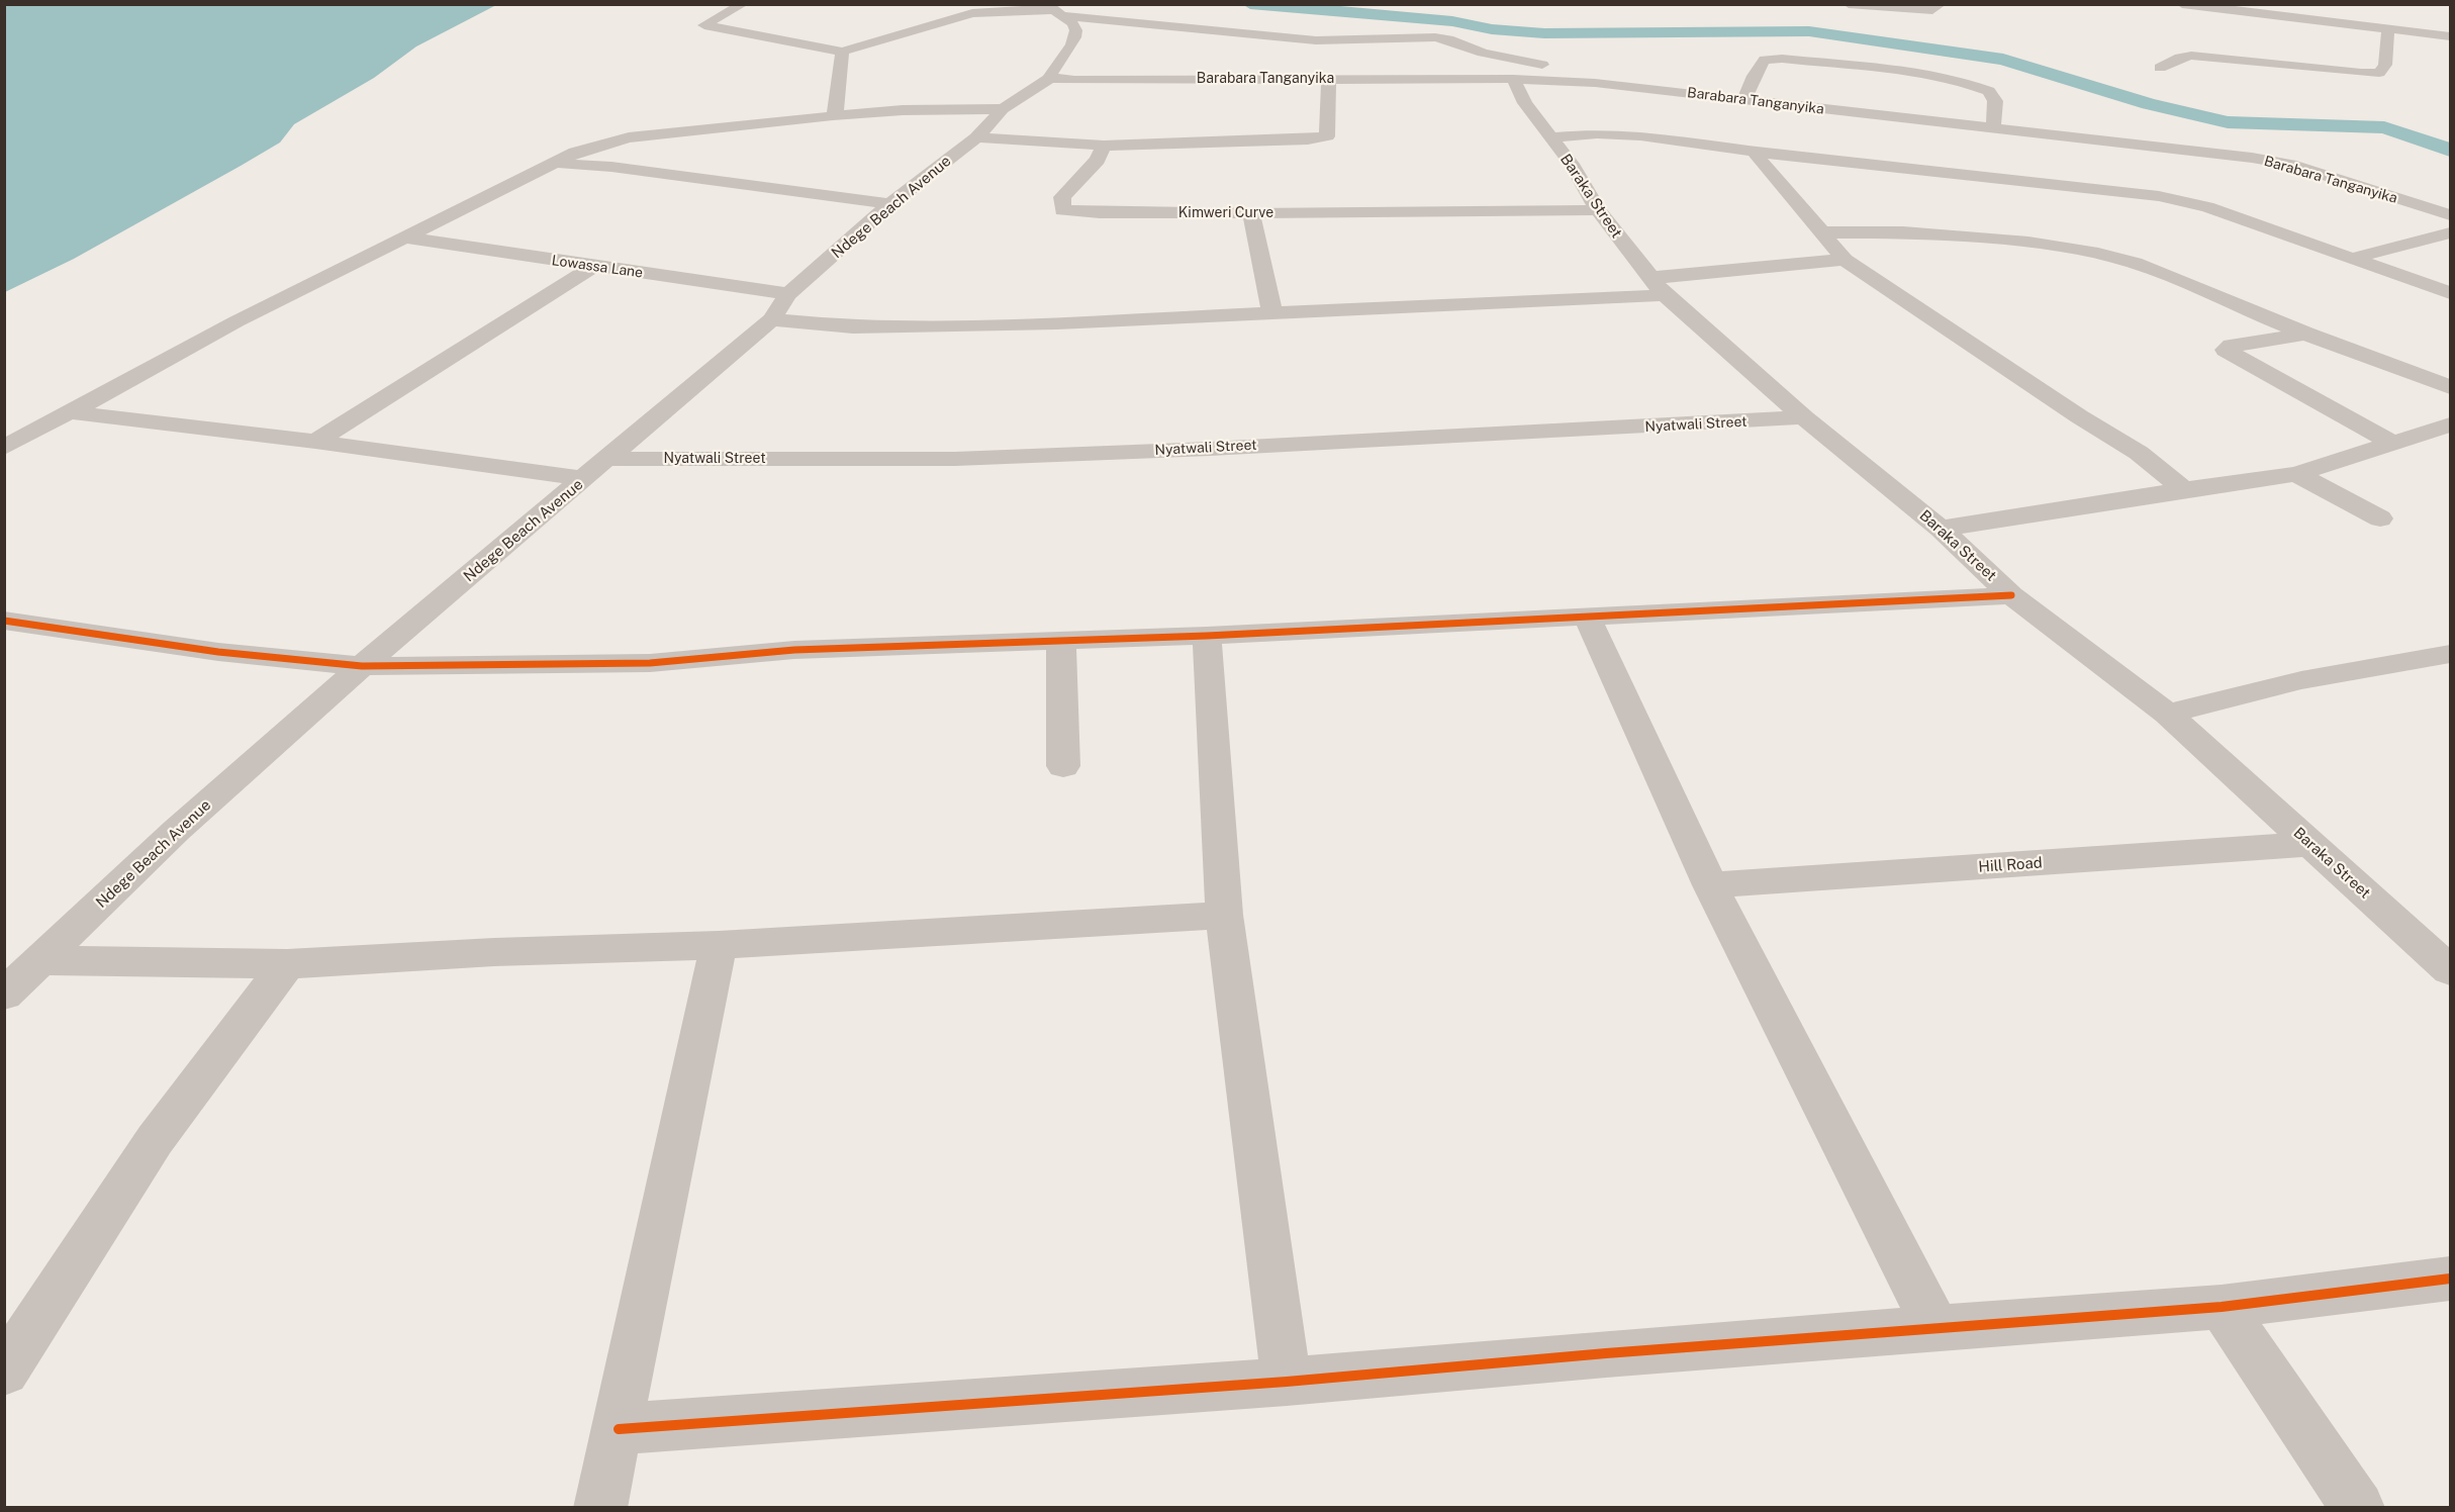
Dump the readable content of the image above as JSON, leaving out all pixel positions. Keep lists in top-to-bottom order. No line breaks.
{"streets":{"street":["Barabara Tanganyika","Baraka Street","Ndege Beach Avenue","Kimweri Curve","Lowassa Lane","Nyatwali Street","Hill Road"]},"crossings":[["Barabara Tanganyika","Baraka Street"],["Barabara Tanganyika","Ndege Beach Avenue"],["Baraka Street","Kimweri Curve"],["Baraka Street","Nyatwali Street"],["Baraka Street","Hill Road"],["Ndege Beach Avenue","Lowassa Lane"],["Ndege Beach Avenue","Nyatwali Street"]]}
